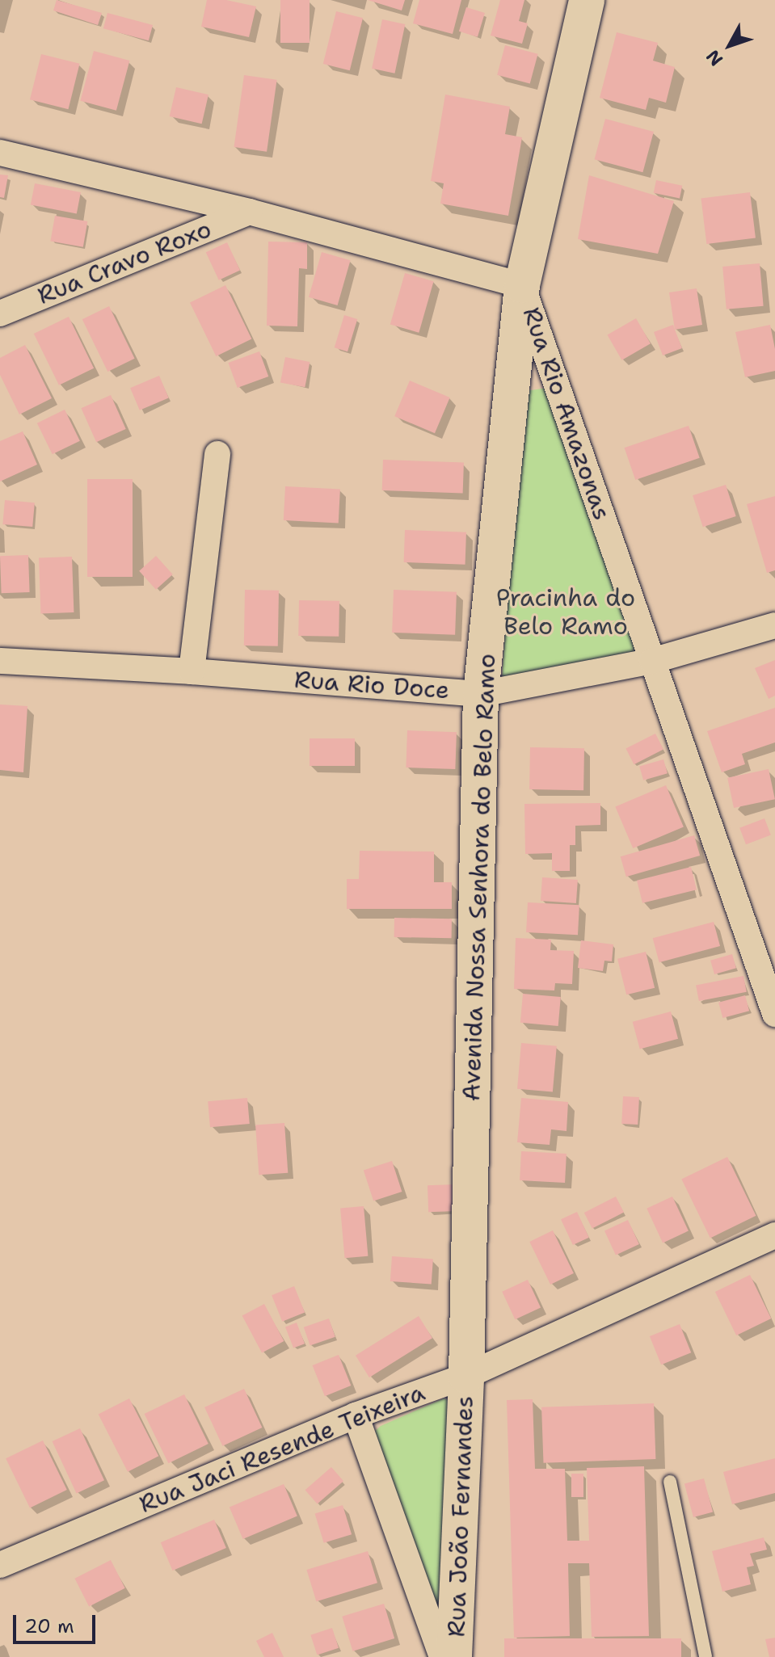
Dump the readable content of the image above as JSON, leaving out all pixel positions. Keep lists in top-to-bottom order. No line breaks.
{"streets":{"street":["Rua Cravo Roxo","Rua Rio Amazonas","Rua Rio Doce","Avenida Nossa Senhora do Belo Ramo","Rua Jaci Resende Teixeira","Rua João Fernandes"]},"crossings":[["Rua Cravo Roxo","Rua Rio Amazonas"],["Rua Rio Amazonas","Rua Rio Doce"],["Rua Rio Amazonas","Avenida Nossa Senhora do Belo Ramo"],["Rua Rio Doce","Avenida Nossa Senhora do Belo Ramo"],["Avenida Nossa Senhora do Belo Ramo","Rua Jaci Resende Teixeira"],["Avenida Nossa Senhora do Belo Ramo","Rua João Fernandes"],["Rua Jaci Resende Teixeira","Rua João Fernandes"]],"parks":["Pracinha do Belo Ramo"],"scale_bar":"20 m","north":"bottom left"}
